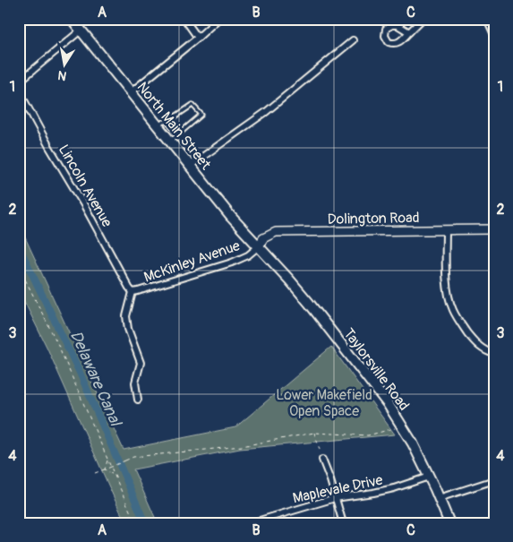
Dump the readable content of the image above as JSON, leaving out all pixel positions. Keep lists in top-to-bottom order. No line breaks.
{"streets":{"main road":["North Main Street","Taylorsville Road"],"street":["Lincoln Avenue","Dolington Road","McKinley Avenue","Maplevale Drive"]},"crossings":[["North Main Street","Dolington Road"],["North Main Street","McKinley Avenue"],["North Main Street","Taylorsville Road"],["Lincoln Avenue","McKinley Avenue"],["Dolington Road","McKinley Avenue"],["Dolington Road","Taylorsville Road"],["McKinley Avenue","Taylorsville Road"],["Taylorsville Road","Maplevale Drive"]],"water":["Delaware Canal"],"parks":["Lower Makefield Open Space"],"north":"bottom","grid":{"columns":["A","B","C"],"rows":["1","2","3","4"]}}
